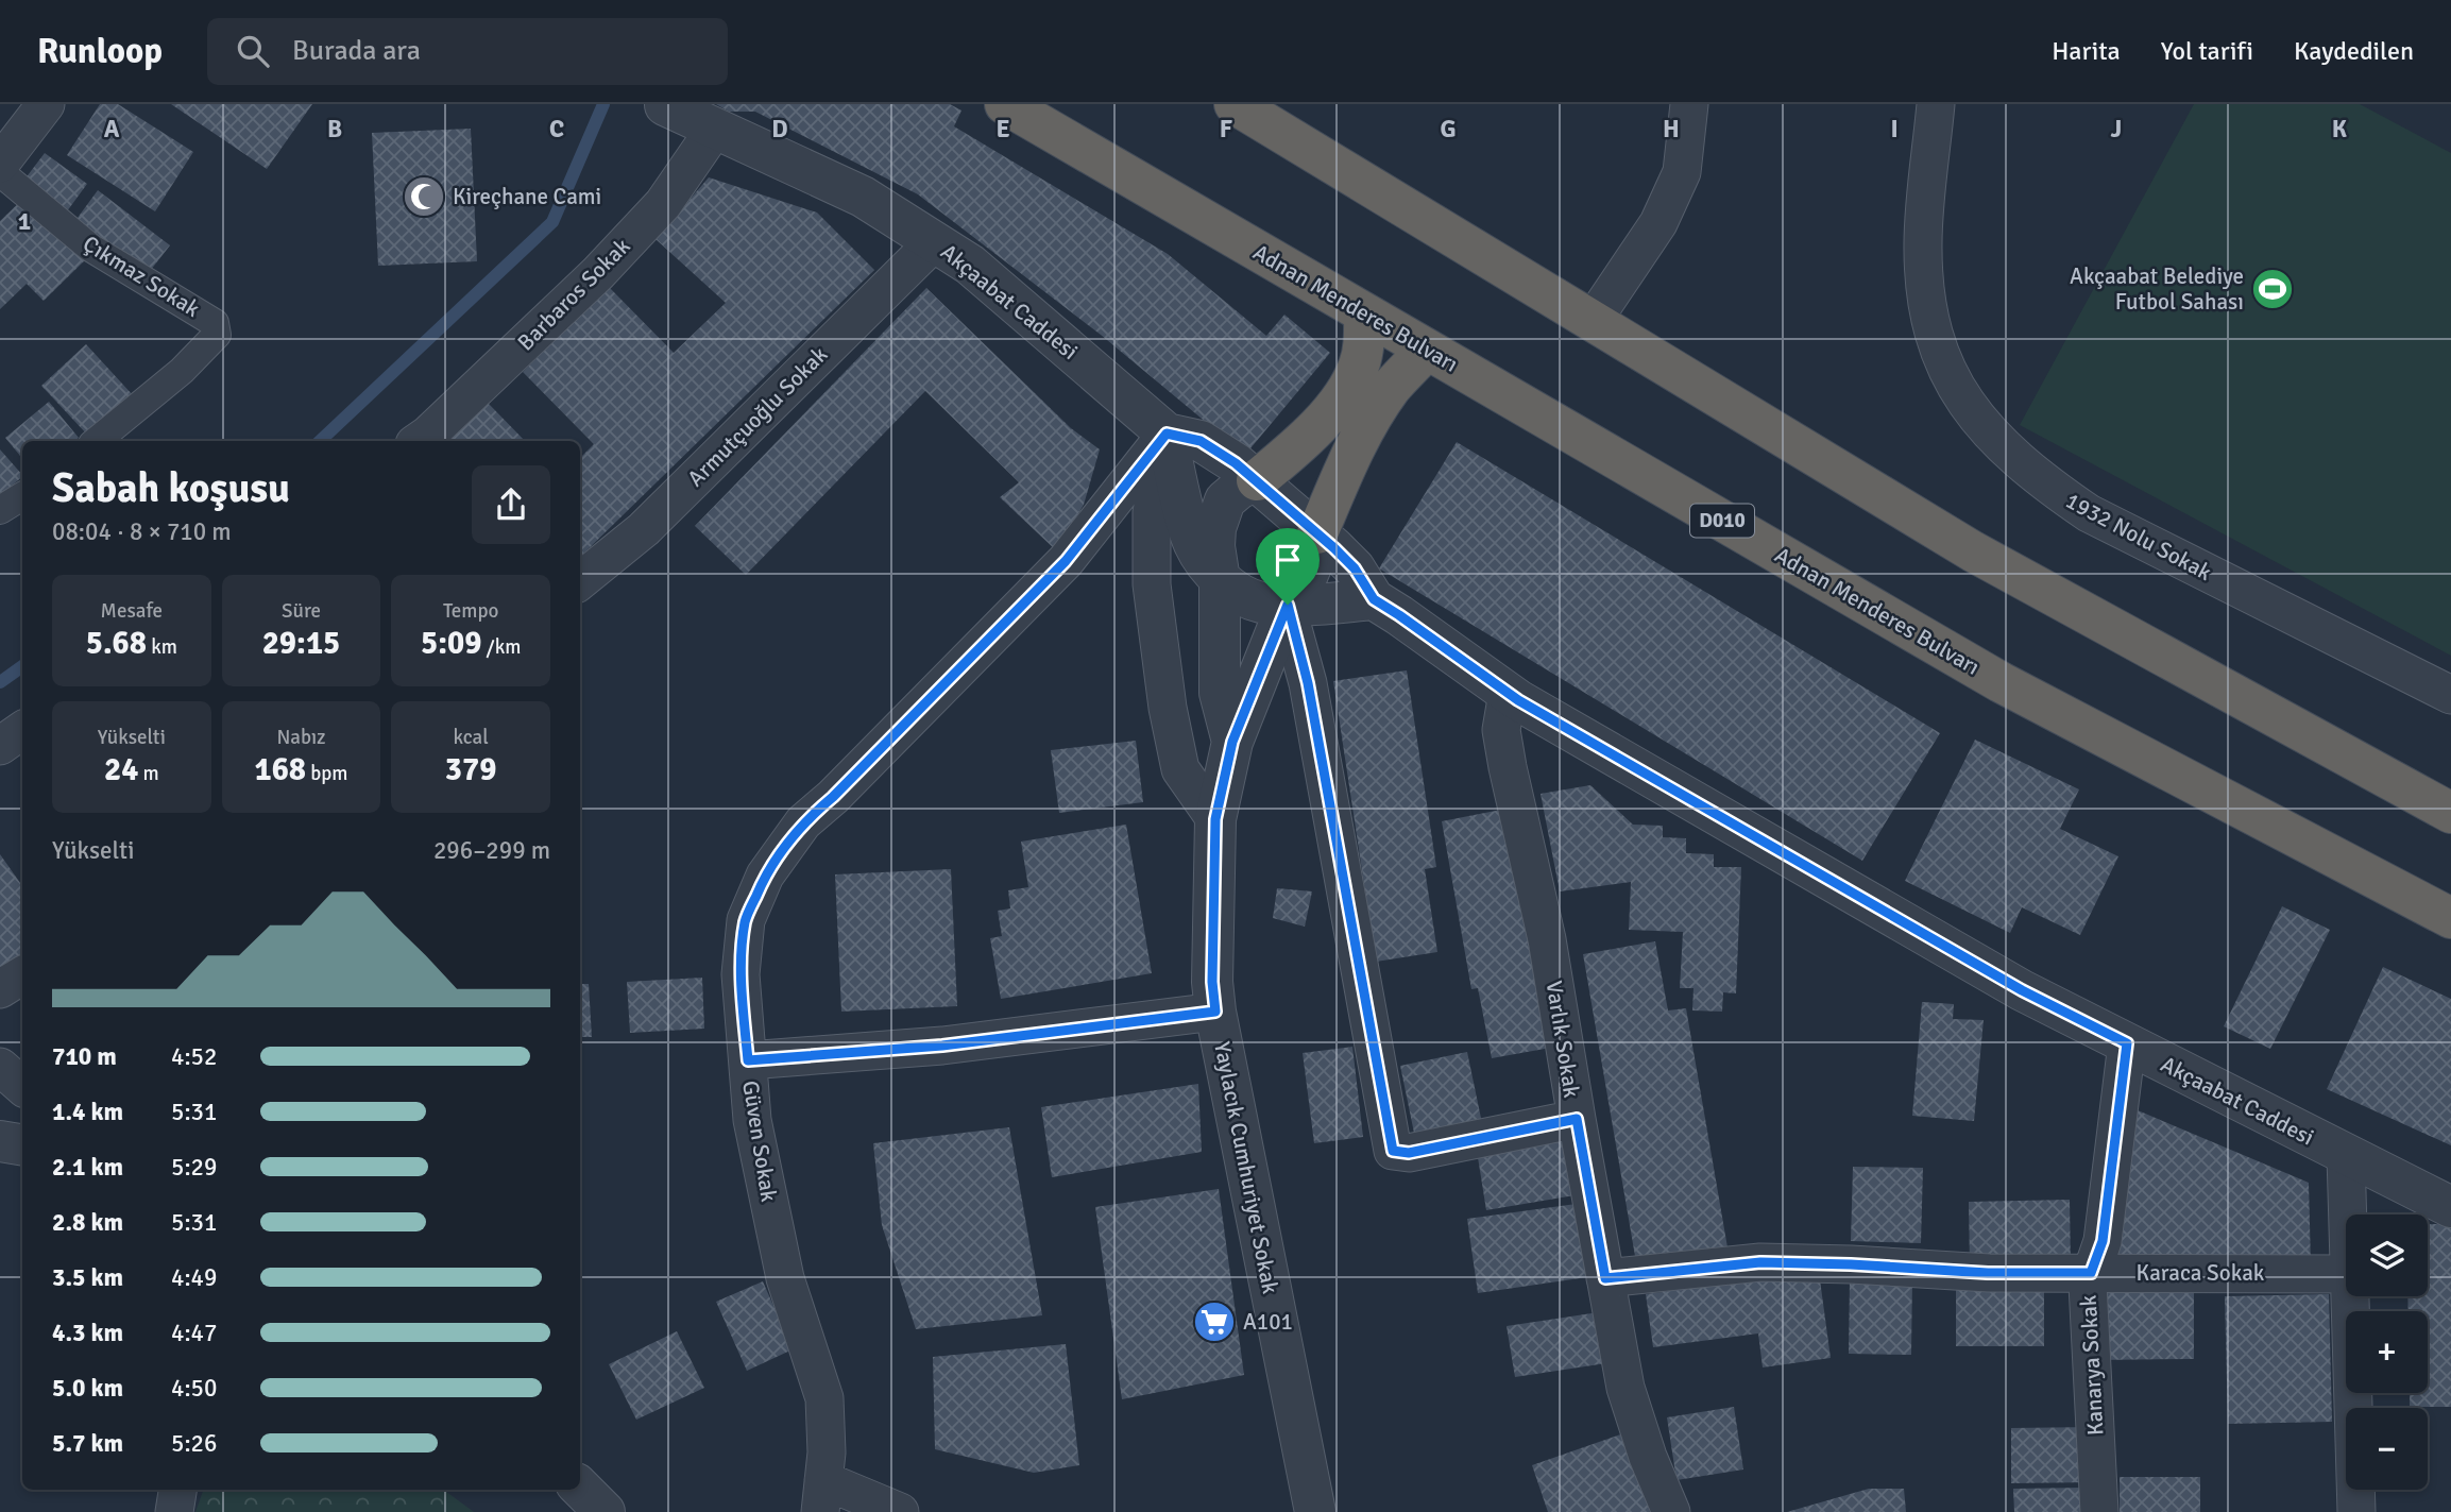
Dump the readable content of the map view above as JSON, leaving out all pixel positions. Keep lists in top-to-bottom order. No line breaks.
{"streets":{"highway":["Adnan Menderes Bulvarı","D010"],"street":["Çıkmaz Sokak","Barbaros Sokak","Akçaabat Caddesi","Armutçuoğlu Sokak","1932 Nolu Sokak","Varlık Sokak","Güven Sokak","Yaylacık Cumhuriyet Sokak","Karaca Sokak","Kanarya Sokak"]},"crossings":[["Barbaros Sokak","Akçaabat Caddesi"],["Akçaabat Caddesi","Armutçuoğlu Sokak"],["Akçaabat Caddesi","Varlık Sokak"],["Akçaabat Caddesi","Güven Sokak"],["Akçaabat Caddesi","Yaylacık Cumhuriyet Sokak"],["Akçaabat Caddesi","Kanarya Sokak"],["Varlık Sokak","Karaca Sokak"],["Karaca Sokak","Kanarya Sokak"]],"places":{"mosque":["Kireçhane Cami"],"sports":["Akçaabat Belediye Futbol Sahası"],"supermarket":["A101"]},"page":{"header":"Runloop","search":"Burada ara","nav":["Harita","Yol tarifi","Kaydedilen"],"heading":["Sabah koşusu","08:04 · 8 × 710 m"],"stats":[["Mesafe","5.68 km"],["Süre","29:15"],["Tempo","5:09 /km"],["Yükselti","24 m"],["Nabız","168 bpm"],["kcal","379"]],"chart":["Yükselti","296–299 m"],"list":[{"name":"710 m","note":"4:52"},{"name":"1.4 km","note":"5:31"},{"name":"2.1 km","note":"5:29"},{"name":"2.8 km","note":"5:31"},{"name":"3.5 km","note":"4:49"},{"name":"4.3 km","note":"4:47"},{"name":"5.0 km","note":"4:50"},{"name":"5.7 km","note":"5:26"}],"map_buttons":["+","−"]},"grid":{"columns":["A","B","C","D","E","F","G","H","I","J","K"],"rows":["1"]}}
